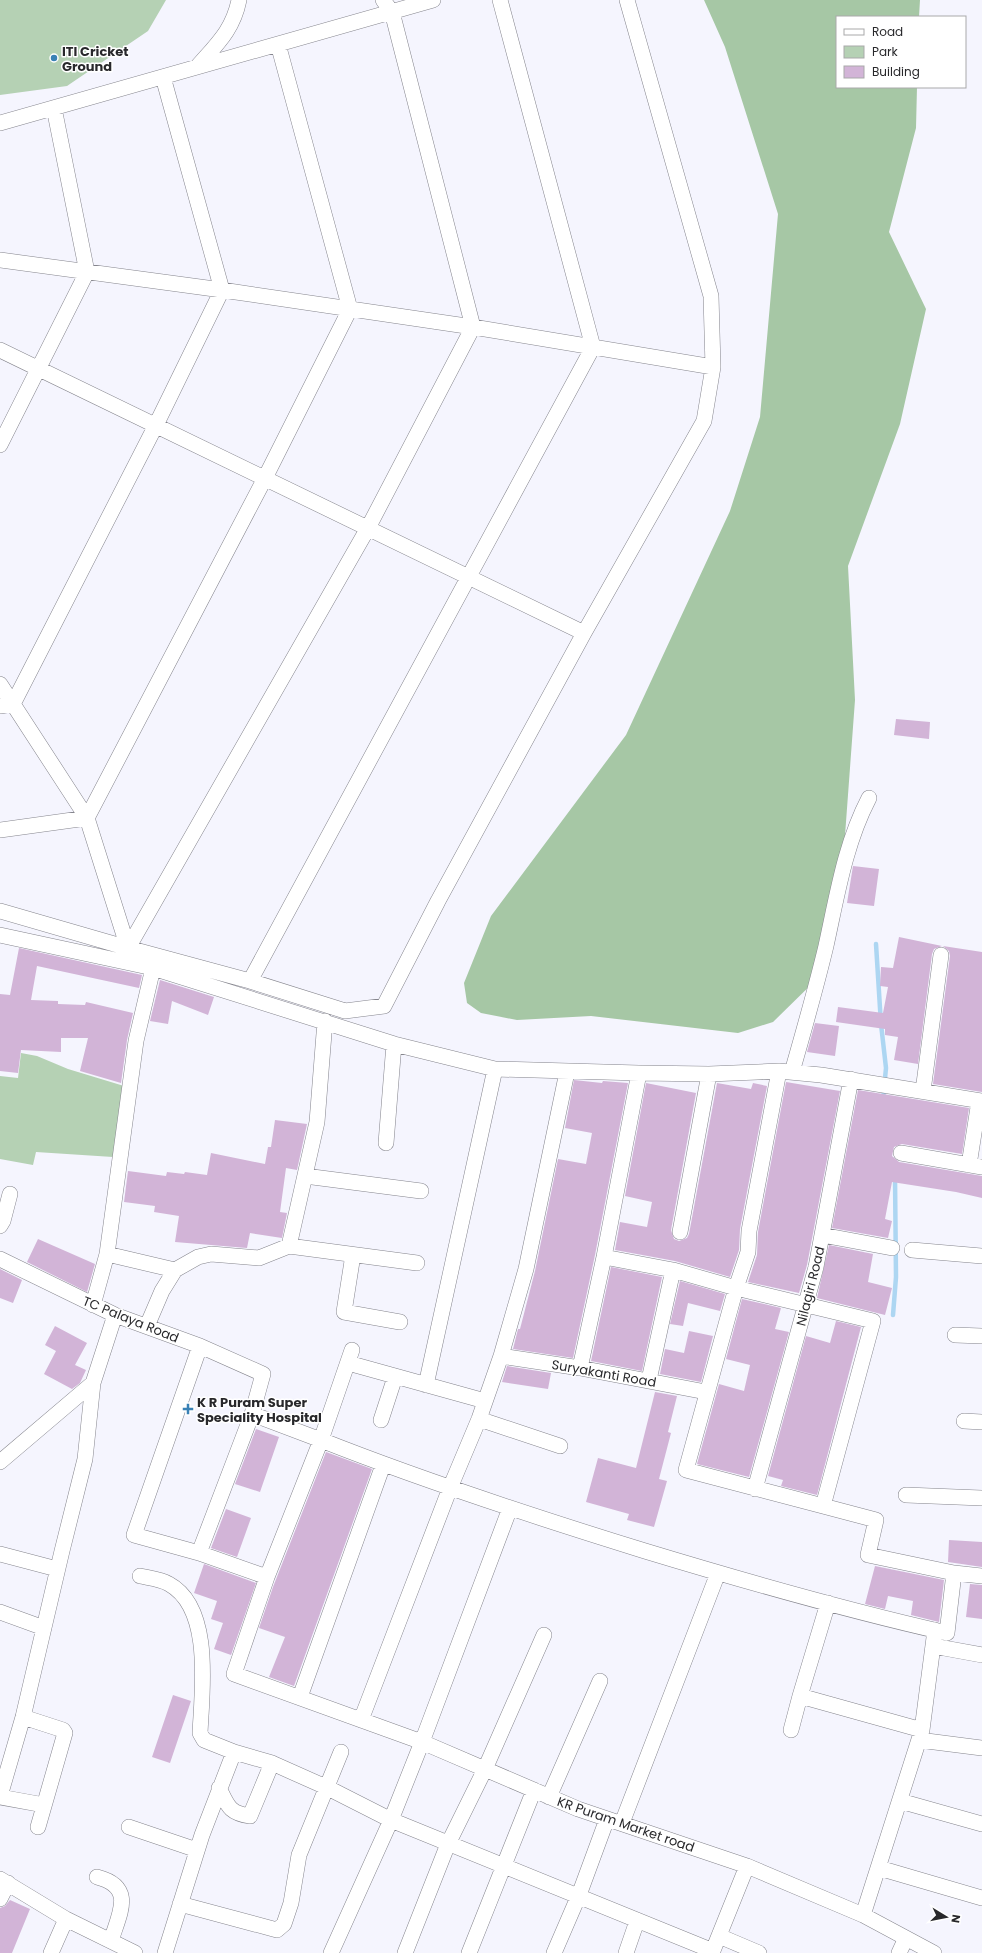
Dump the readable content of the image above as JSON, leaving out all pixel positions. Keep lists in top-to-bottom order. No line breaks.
{"streets":{"street":["Nilagiri Road","TC Palaya Road","Suryakanti Road","KR Puram Market road"]},"places":{"other":["ITI Cricket Ground"],"health":["K R Puram Super Speciality Hospital"]},"legend":["Road","Park","Building"],"north":"right"}
